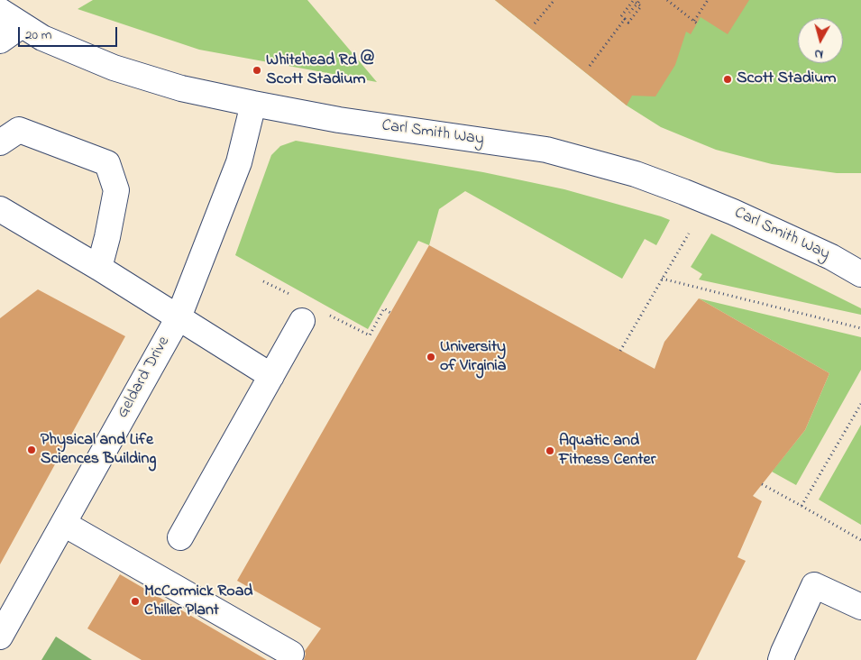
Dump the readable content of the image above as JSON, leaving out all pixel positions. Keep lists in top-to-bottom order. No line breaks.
{"streets":{"street":["Carl Smith Way","Geldard Drive"]},"crossings":[["Carl Smith Way","Geldard Drive"]],"places":["Whitehead Rd @ Scott Stadium","Scott Stadium","University of Virginia","Physical and Life Sciences Building","Aquatic and Fitness Center","McCormick Road Chiller Plant"],"scale_bar":"20 m","north":"bottom"}
